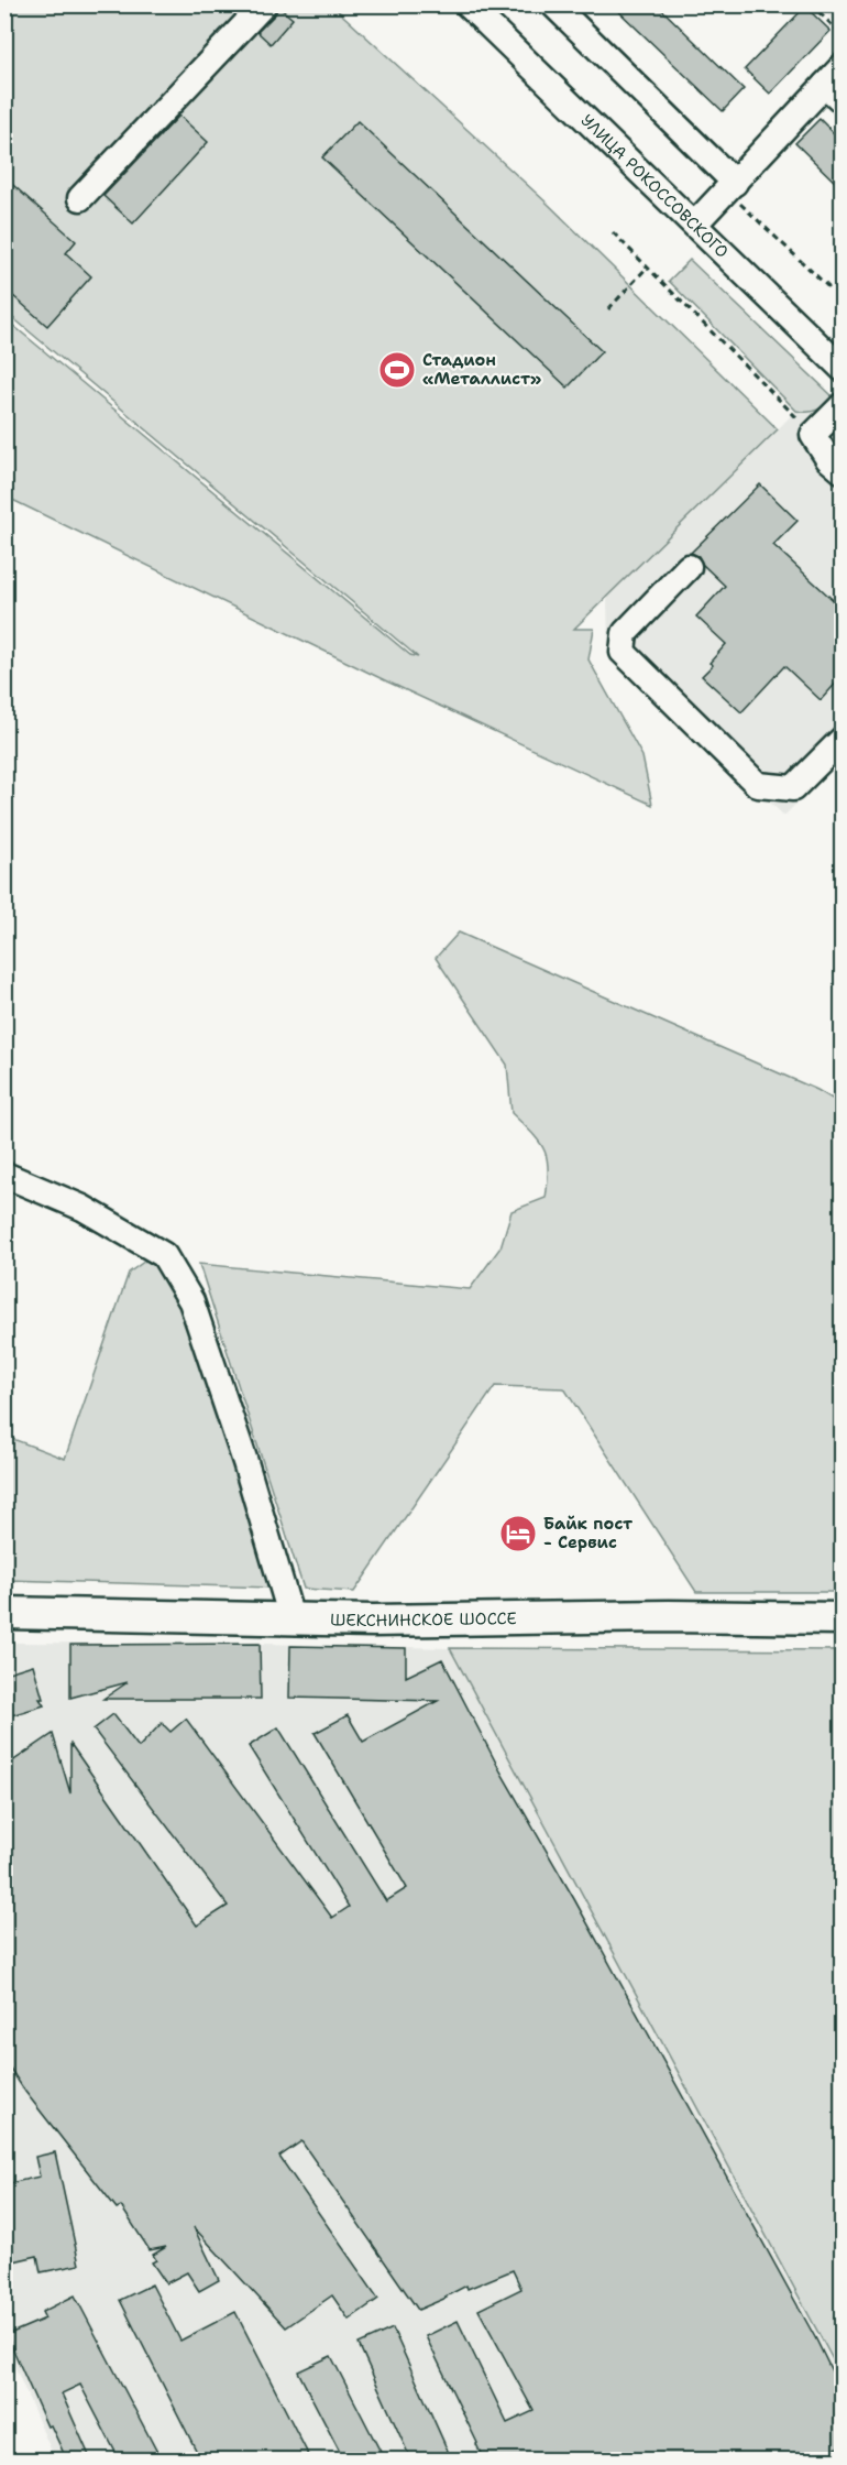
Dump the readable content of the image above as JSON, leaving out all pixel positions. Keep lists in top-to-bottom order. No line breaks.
{"streets":{"main road":["ШЕКСНИНСКОЕ ШОССЕ"],"street":["УЛИЦА РОКОССОВСКОГО"]},"places":{"sports":["Стадион «Металлист»"],"hotel":["Байк пост - Сервис"]}}
